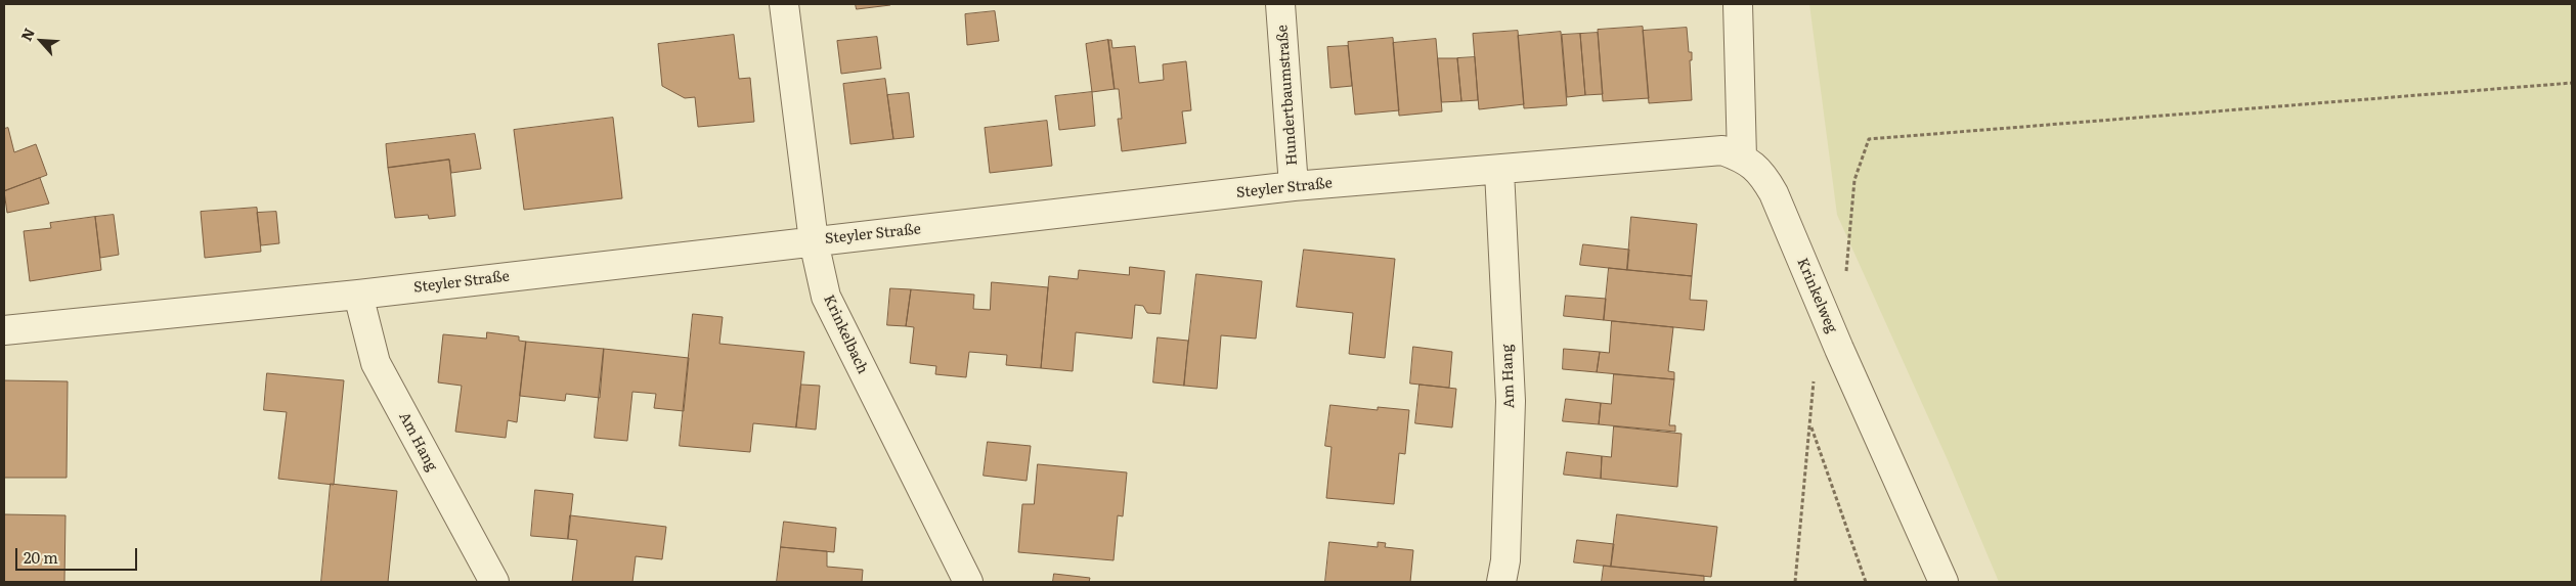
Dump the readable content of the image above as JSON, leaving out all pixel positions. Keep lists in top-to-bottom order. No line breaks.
{"streets":{"street":["Hundertbaumstraße","Steyler Straße","Krinkelweg","Krinkelbach","Am Hang"]},"crossings":[["Hundertbaumstraße","Steyler Straße"],["Steyler Straße","Krinkelweg"],["Steyler Straße","Krinkelbach"],["Steyler Straße","Am Hang"]],"scale_bar":"20 m","north":"top left"}
